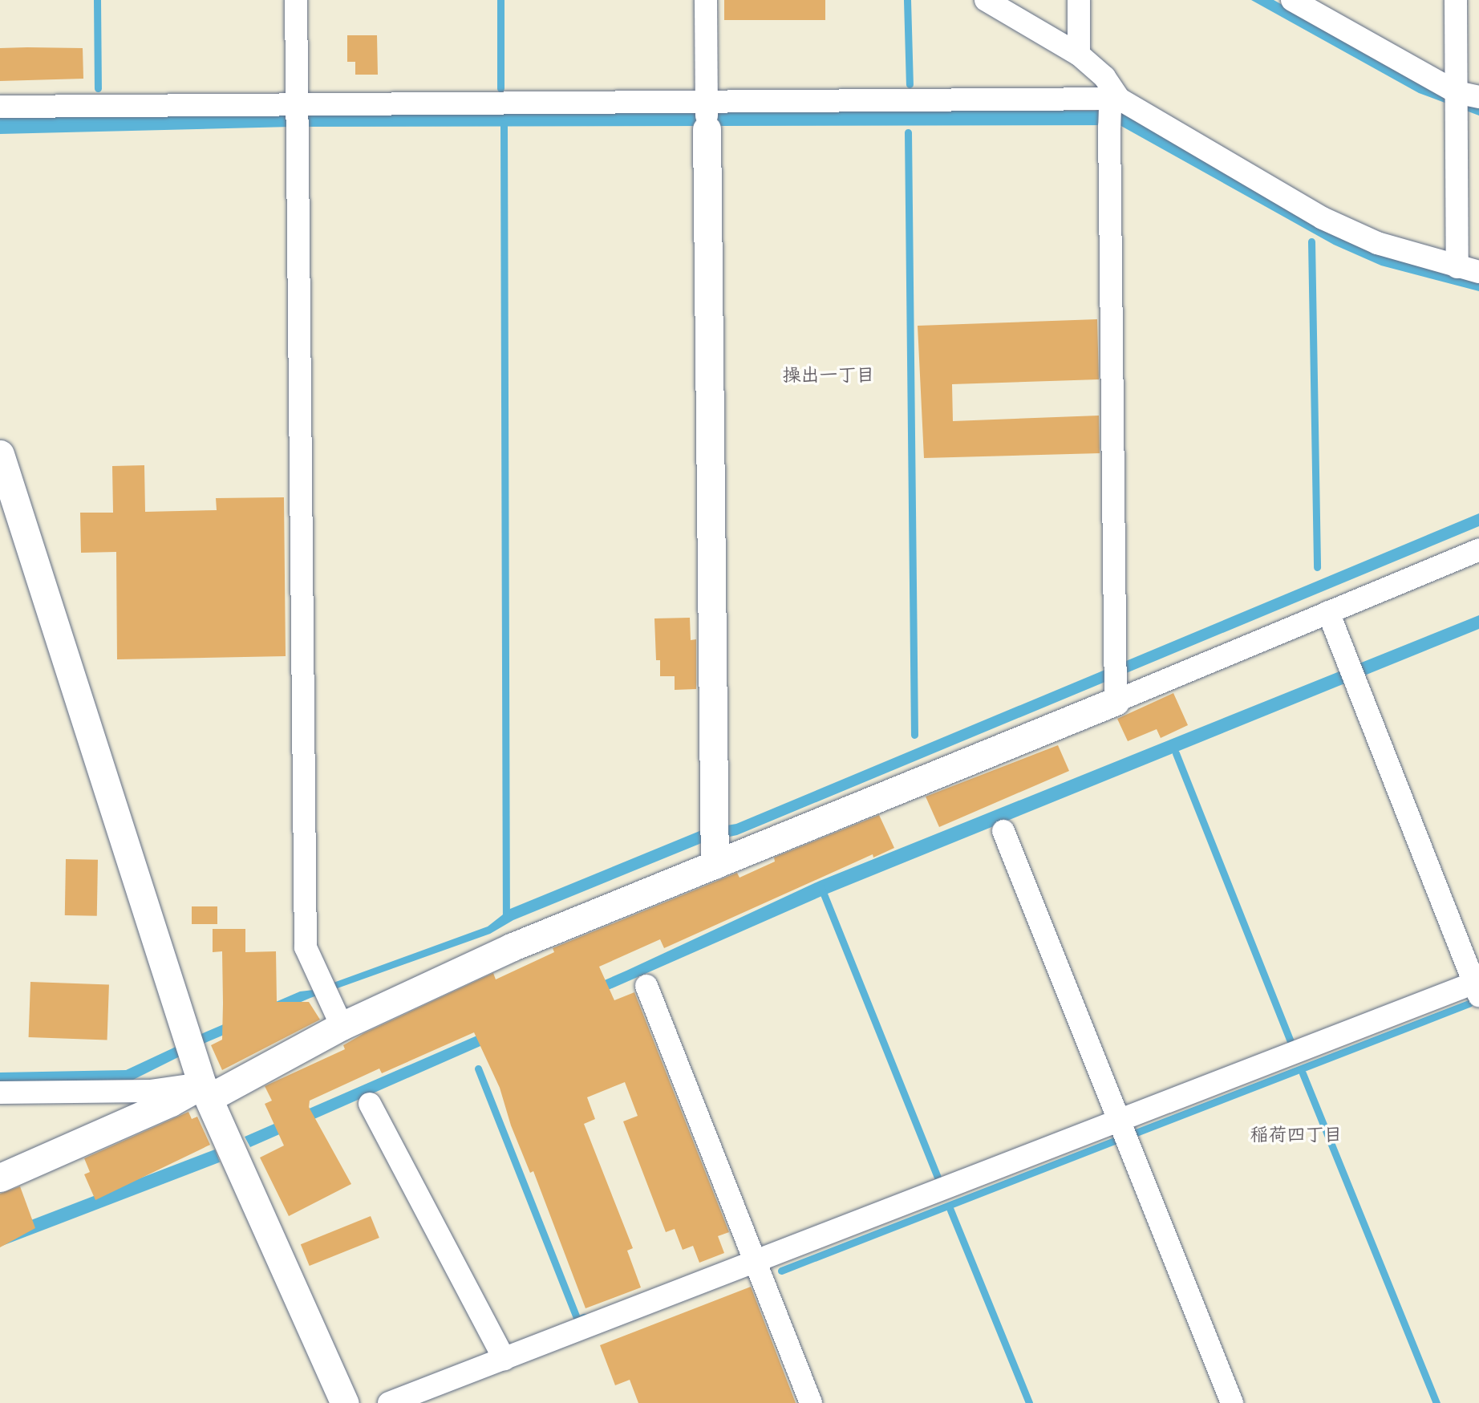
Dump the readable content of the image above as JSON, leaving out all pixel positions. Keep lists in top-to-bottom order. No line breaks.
{"districts":["操出一丁目","稲荷四丁目"]}
